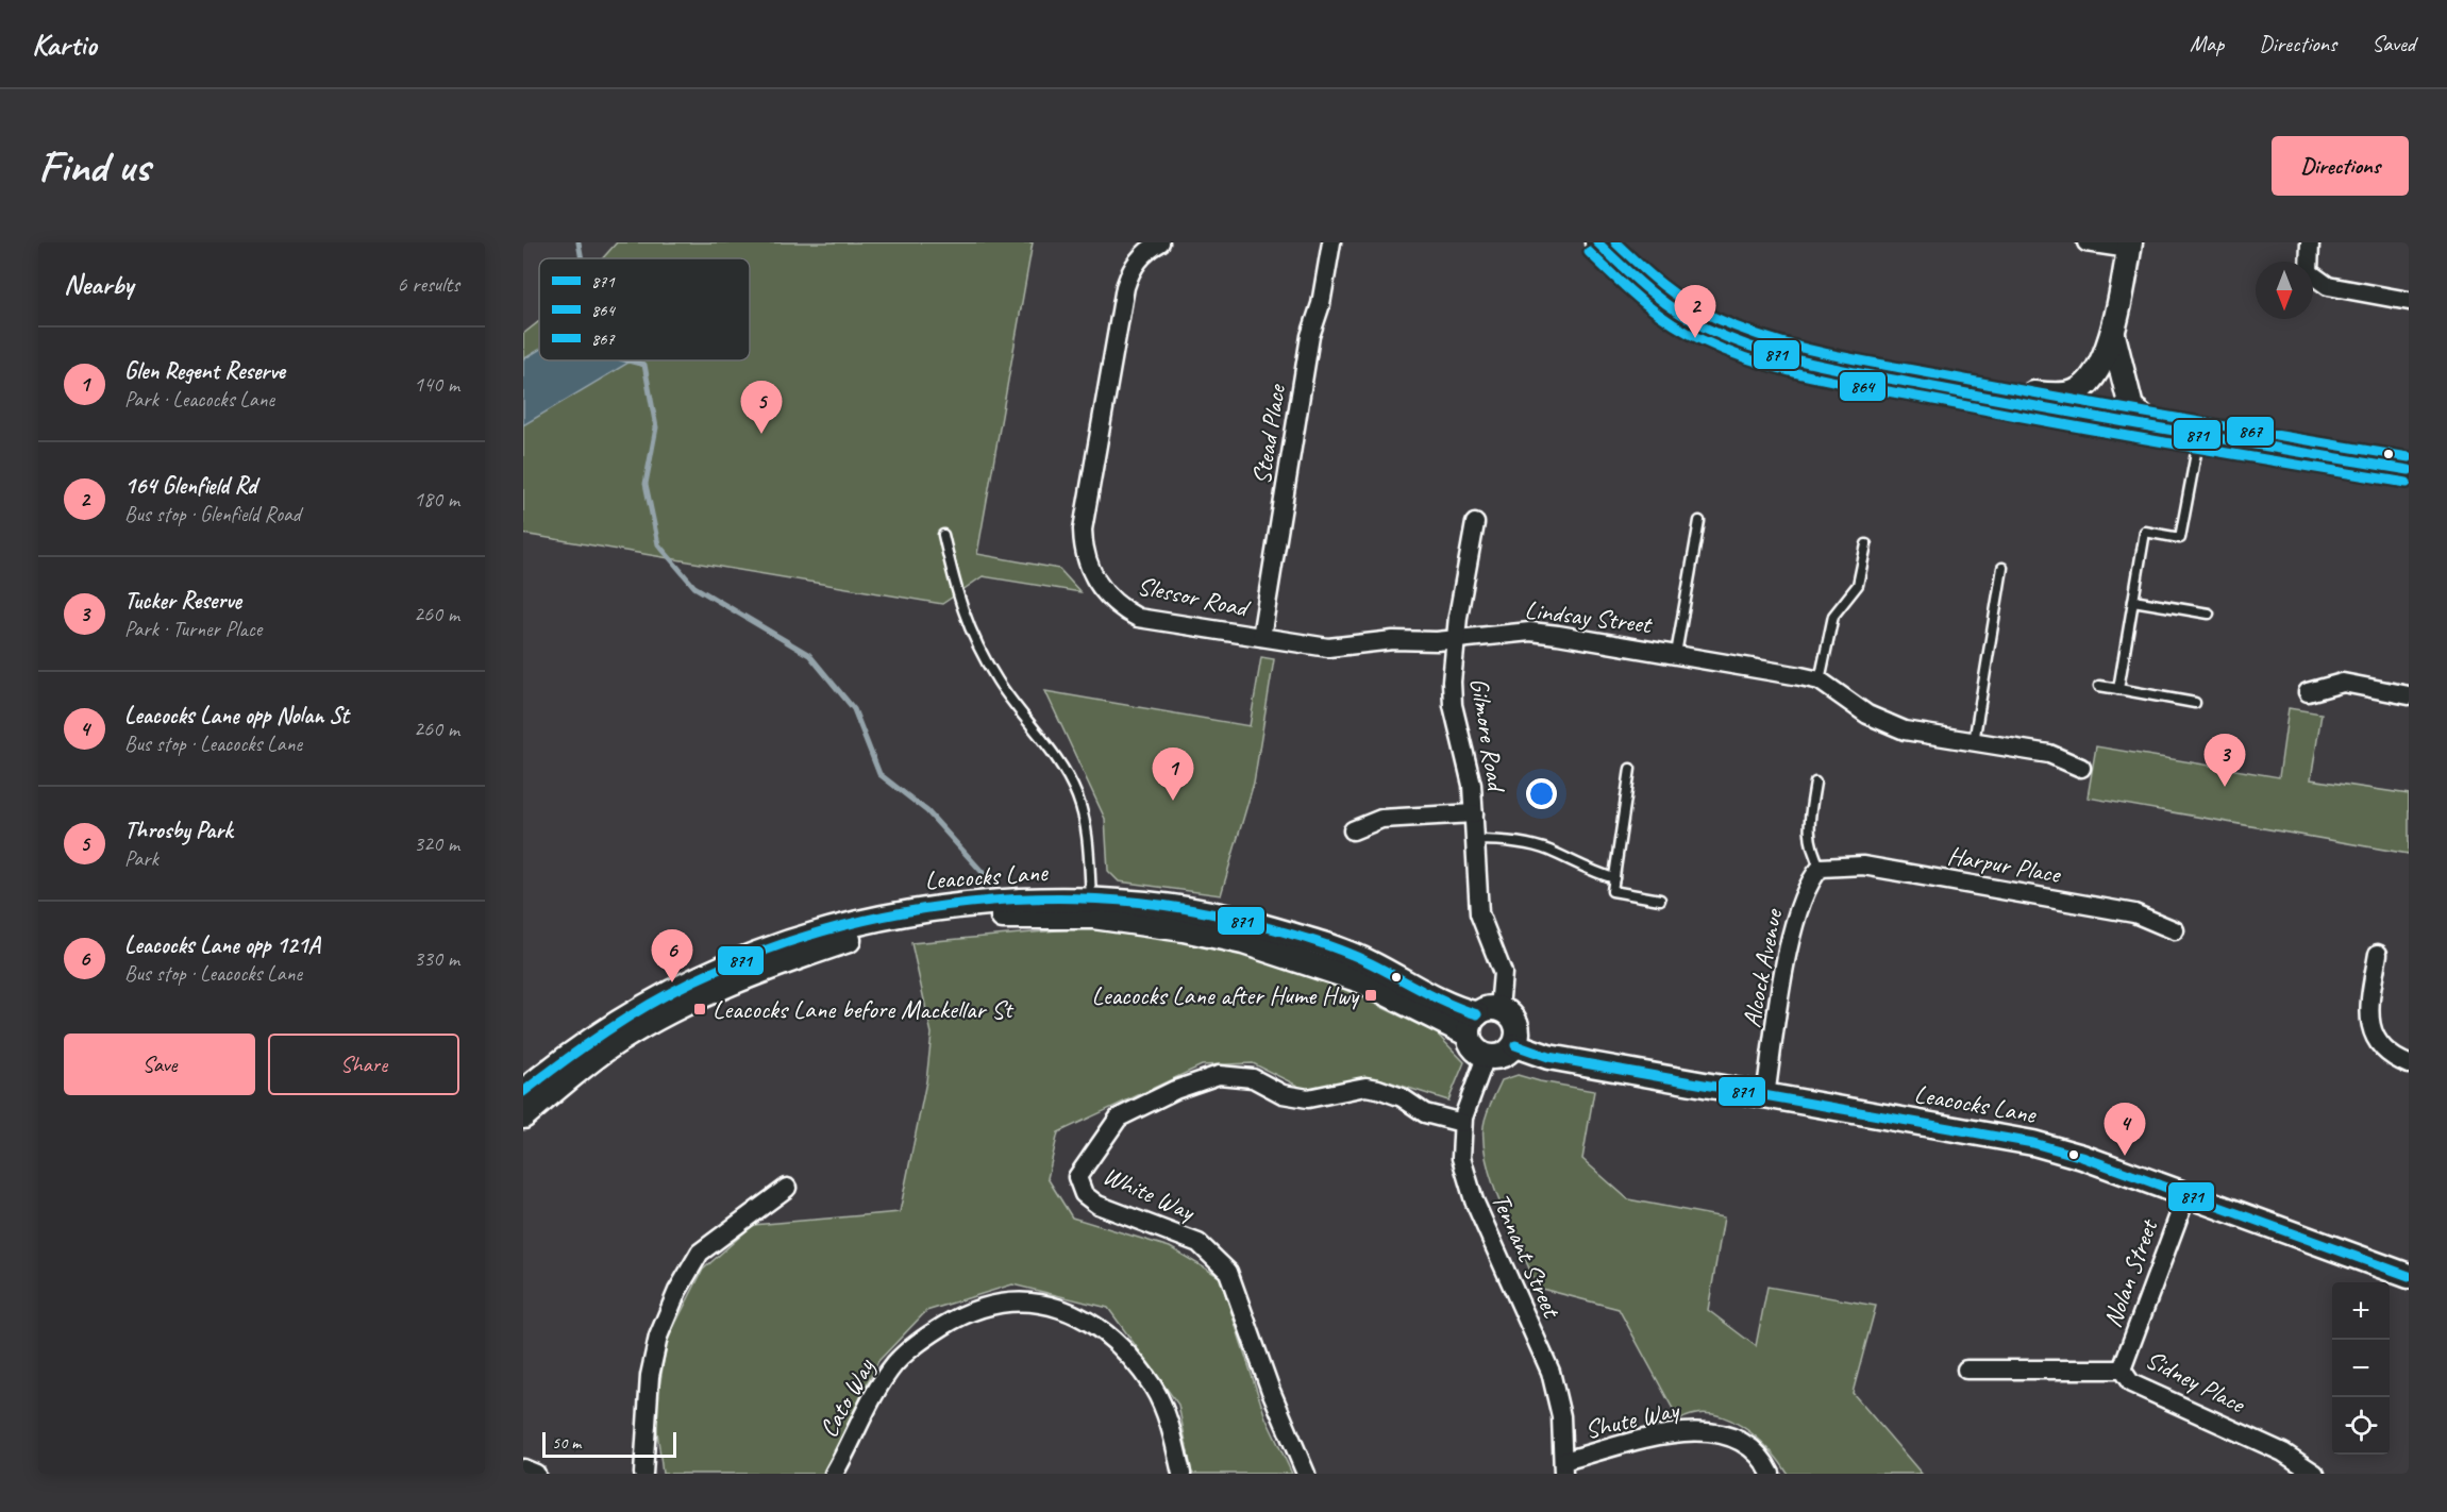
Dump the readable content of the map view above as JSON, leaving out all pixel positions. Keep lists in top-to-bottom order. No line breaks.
{"streets":{"street":["Stead Place","Slessor Road","Lindsay Street","Gilmore Road","Harpur Place","Leacocks Lane","Alcock Avenue","White Way","Tennant Street","Nolan Street","Sidney Place","Cato Way","Shute Way"]},"crossings":[["Stead Place","Slessor Road"],["Slessor Road","Lindsay Street"],["Slessor Road","Gilmore Road"],["Lindsay Street","Gilmore Road"],["Gilmore Road","Leacocks Lane"],["Gilmore Road","Tennant Street"],["Harpur Place","Alcock Avenue"],["Leacocks Lane","Alcock Avenue"],["Leacocks Lane","Tennant Street"],["Leacocks Lane","Nolan Street"],["White Way","Tennant Street"],["Tennant Street","Shute Way"],["Nolan Street","Sidney Place"]],"places":{"transit":["Leacocks Lane after Hume Hwy","Leacocks Lane before Mackellar St"]},"lines":["transit line 871","transit line 867","transit line 864"],"legend":["871","864","867"],"scale_bar":"50 m","north":"bottom","page":{"header":"Kartio","nav":["Map","Directions","Saved"],"buttons":["Directions",["Save","Share"]],"title":"Find us","heading":["Nearby","6 results"],"pins":["2","5","3","1","6","4"],"list":[{"mark":"1","name":"Glen Regent Reserve","note":"Park · Leacocks Lane","value":"140 m"},{"mark":"2","name":"164 Glenfield Rd","note":"Bus stop · Glenfield Road","value":"180 m"},{"mark":"3","name":"Tucker Reserve","note":"Park · Turner Place","value":"260 m"},{"mark":"4","name":"Leacocks Lane opp Nolan St","note":"Bus stop · Leacocks Lane","value":"260 m"},{"mark":"5","name":"Throsby Park","note":"Park","value":"320 m"},{"mark":"6","name":"Leacocks Lane opp 121A","note":"Bus stop · Leacocks Lane","value":"330 m"}],"map_buttons":["+","−"],"scale":"50 m"}}
